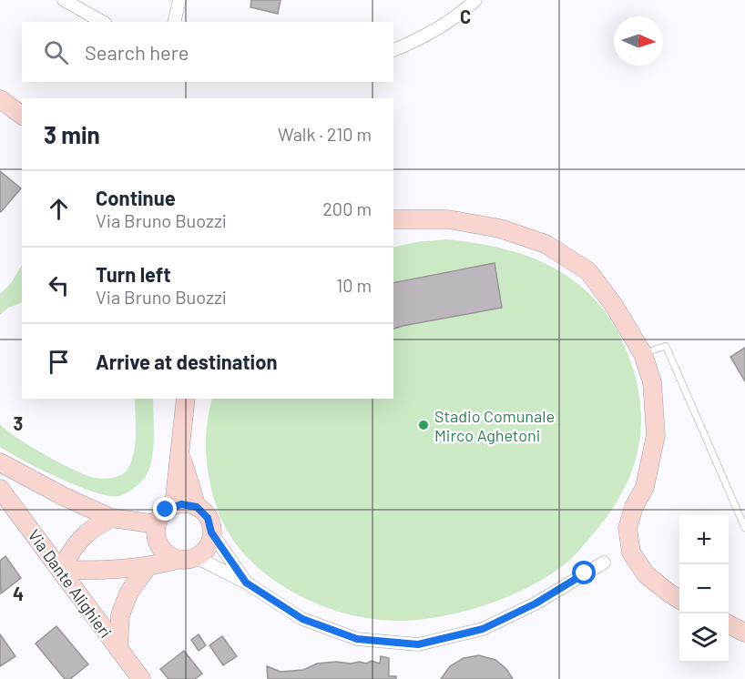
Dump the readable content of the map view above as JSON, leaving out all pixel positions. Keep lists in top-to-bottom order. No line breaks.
{"streets":{"street":["Via Dante Alighieri"]},"places":["Stadio Comunale Mirco Aghetoni"],"north":"right","page":{"search":"Search here","heading":["3 min","Walk · 210 m"],"list":[["Continue","Via Bruno Buozzi","200 m"],["Turn left","Via Bruno Buozzi","10 m"],"Arrive at destination"],"map_buttons":["+","−"]},"grid":{"columns":["C"],"rows":["3","4"]}}
